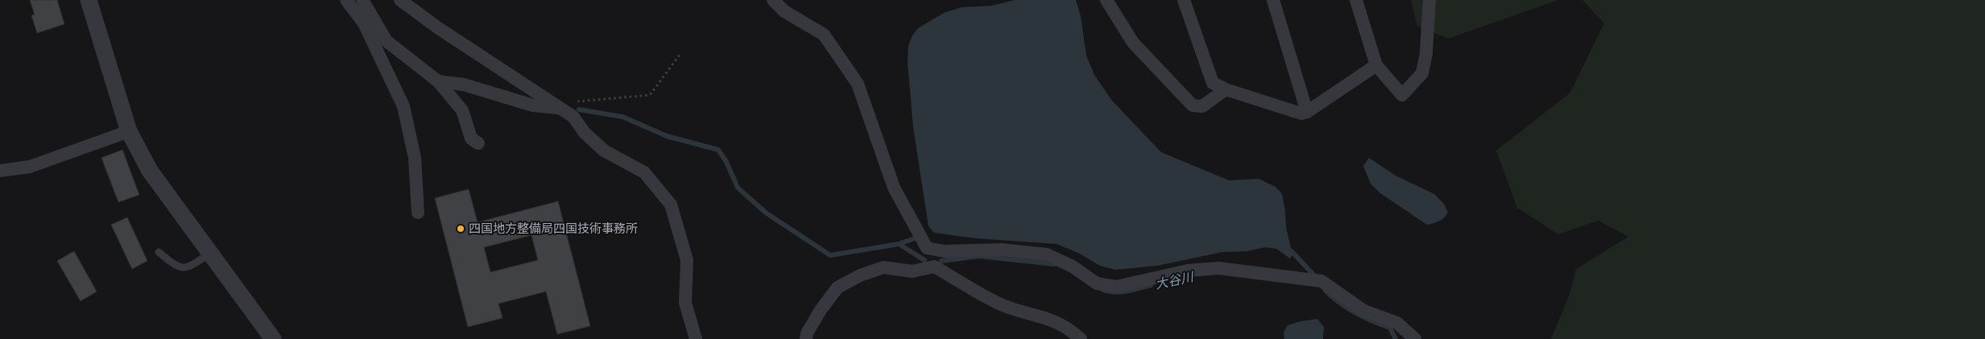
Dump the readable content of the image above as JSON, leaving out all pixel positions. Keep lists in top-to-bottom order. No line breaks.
{"water":["大谷川"],"places":["四国地方整備局四国技術事務所"]}
